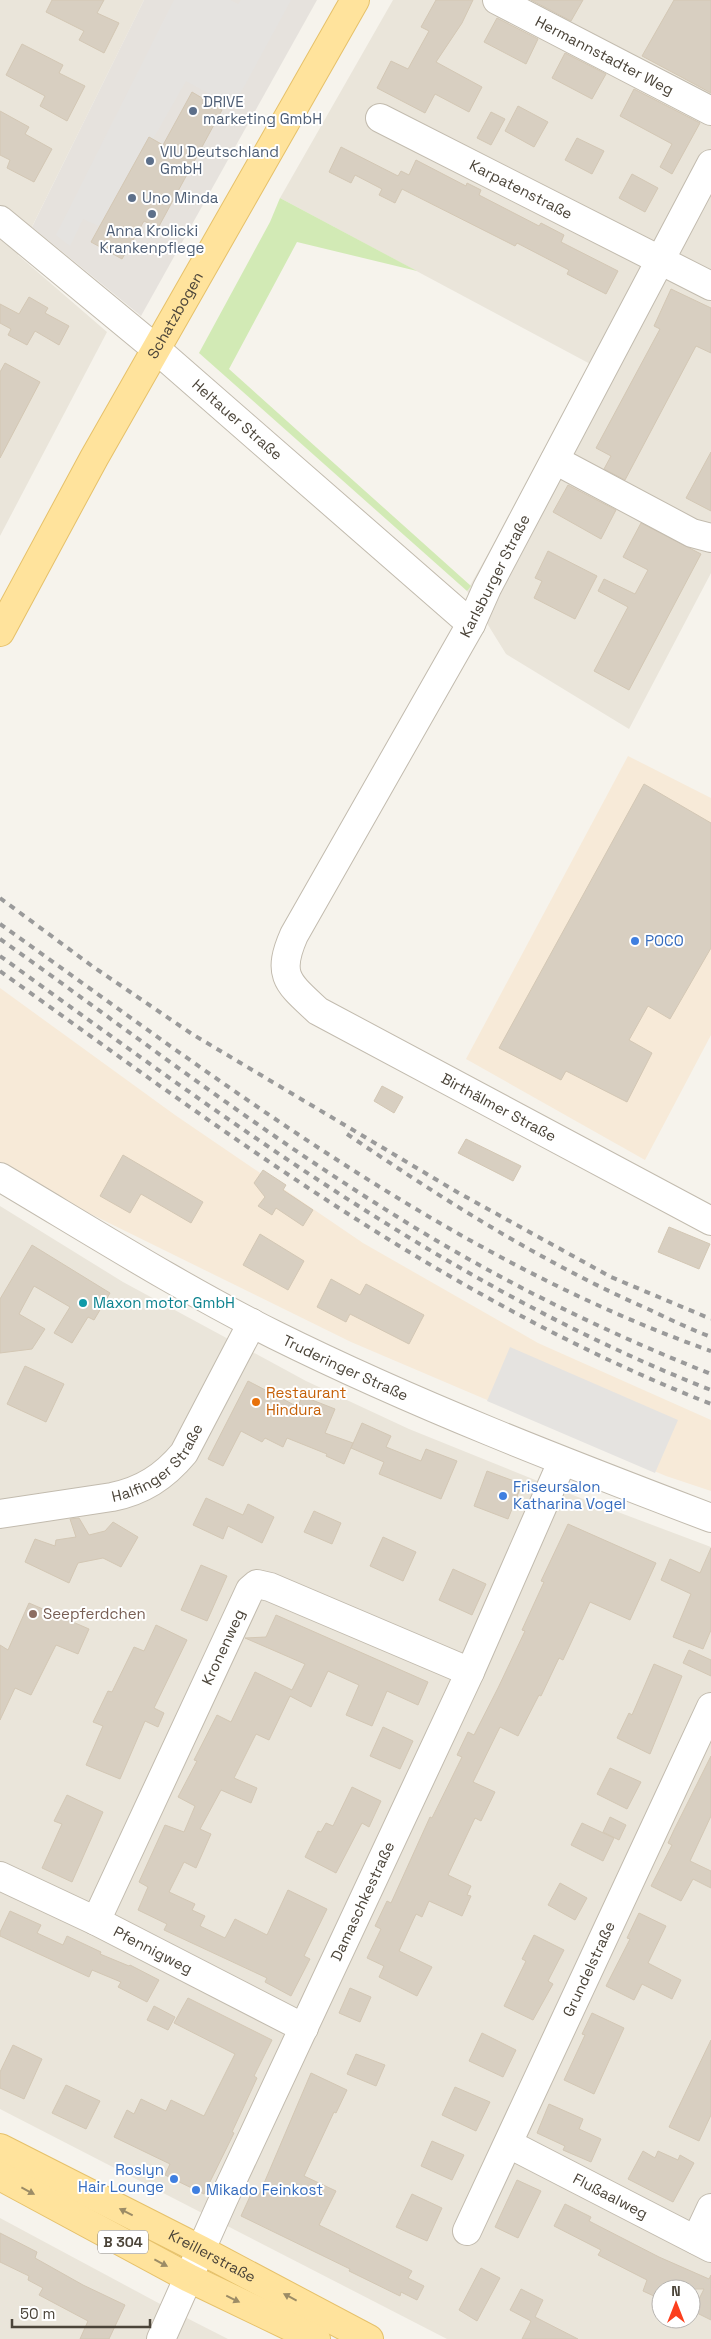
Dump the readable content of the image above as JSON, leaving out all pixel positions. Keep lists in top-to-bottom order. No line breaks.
{"streets":{"main road":["Schatzbogen","B 304","Kreillerstraße"],"street":["Hermannstadter Weg","Karpatenstraße","Heltauer Straße","Karlsburger Straße","Birthälmer Straße","Truderinger Straße","Halfinger Straße","Kronenweg","Damaschkestraße","Pfennigweg","Grundelstraße","Flußaalweg"]},"crossings":[["Karpatenstraße","Karlsburger Straße"],["Schatzbogen","Heltauer Straße"],["Heltauer Straße","Karlsburger Straße"],["Karlsburger Straße","Birthälmer Straße"],["Truderinger Straße","Halfinger Straße"],["Truderinger Straße","Damaschkestraße"],["Kronenweg","Damaschkestraße"],["Kronenweg","Pfennigweg"],["Damaschkestraße","Pfennigweg"],["Damaschkestraße","Kreillerstraße"],["Grundelstraße","Flußaalweg"]],"places":["DRIVE marketing GmbH","VIU Deutschland GmbH","Uno Minda","Anna Krolicki Krankenpflege","POCO","Maxon motor GmbH","Restaurant Hindura","Friseursalon Katharina Vogel","Seepferdchen","Roslyn Hair Lounge","Mikado Feinkost"],"scale_bar":"50 m","north":"top"}
